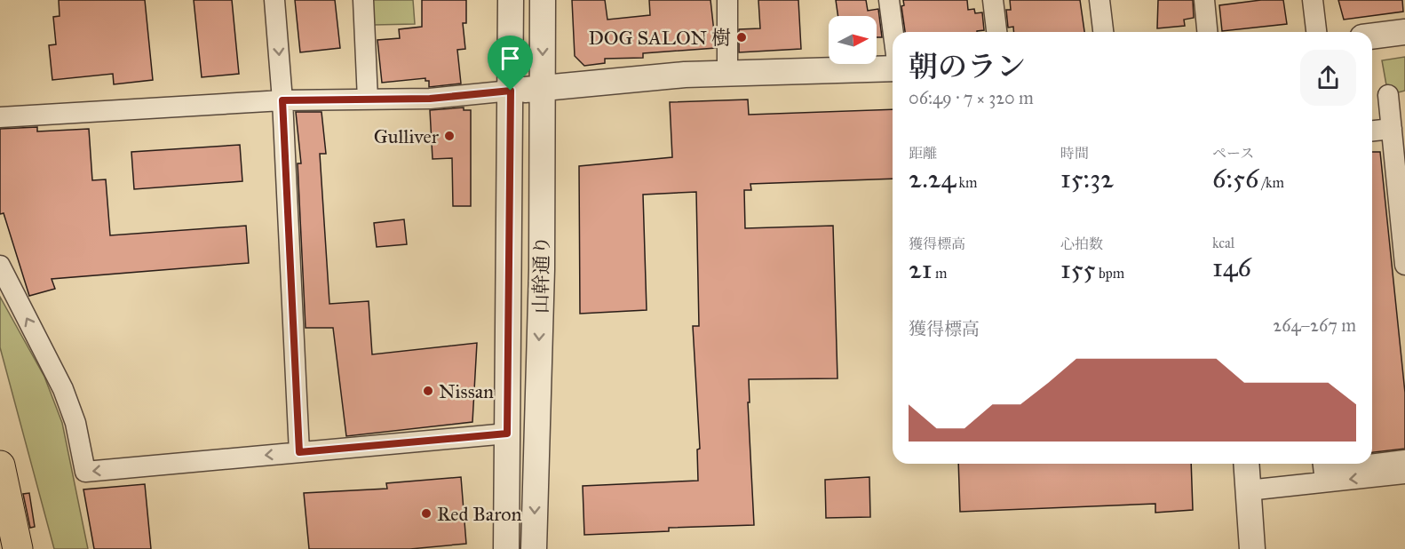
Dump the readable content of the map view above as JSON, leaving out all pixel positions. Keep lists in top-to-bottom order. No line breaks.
{"streets":{"street":["山幹通り"]},"places":["DOG SALON 樹","Gulliver","Nissan","Red Baron"],"north":"right","page":{"heading":["朝のラン","06:49 · 7 × 320 m"],"stats":[["距離","2.24 km"],["時間","15:32"],["ペース","6:56 /km"],["獲得標高","21 m"],["心拍数","155 bpm"],["kcal","146"]],"chart":["獲得標高","264–267 m"]}}
